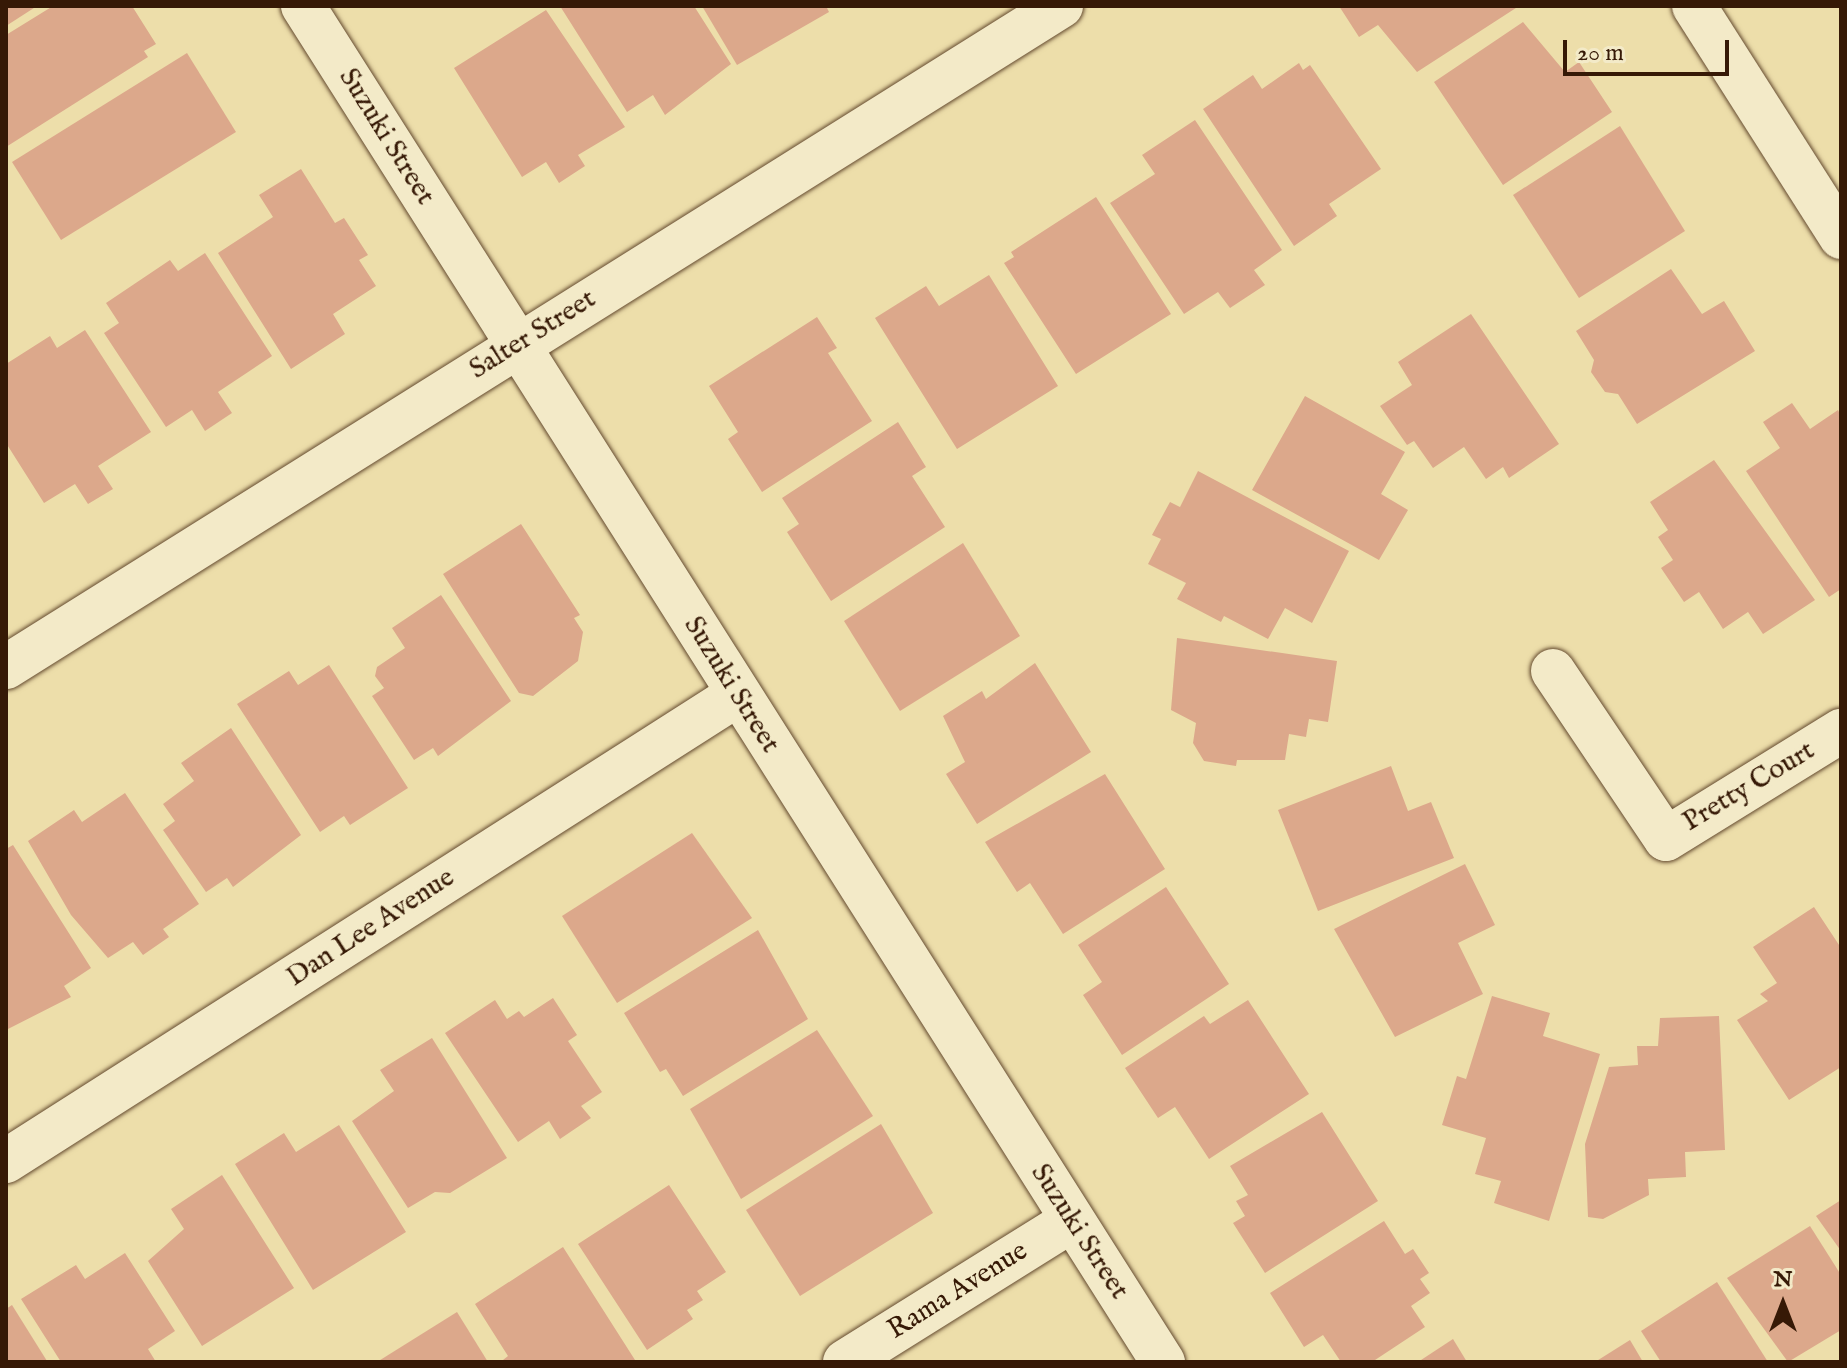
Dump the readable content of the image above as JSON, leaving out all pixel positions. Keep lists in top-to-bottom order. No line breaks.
{"streets":{"street":["Suzuki Street","Salter Street","Pretty Court","Dan Lee Avenue","Rama Avenue"]},"crossings":[["Suzuki Street","Salter Street"],["Suzuki Street","Dan Lee Avenue"],["Suzuki Street","Rama Avenue"]],"scale_bar":"20 m","north":"top"}
